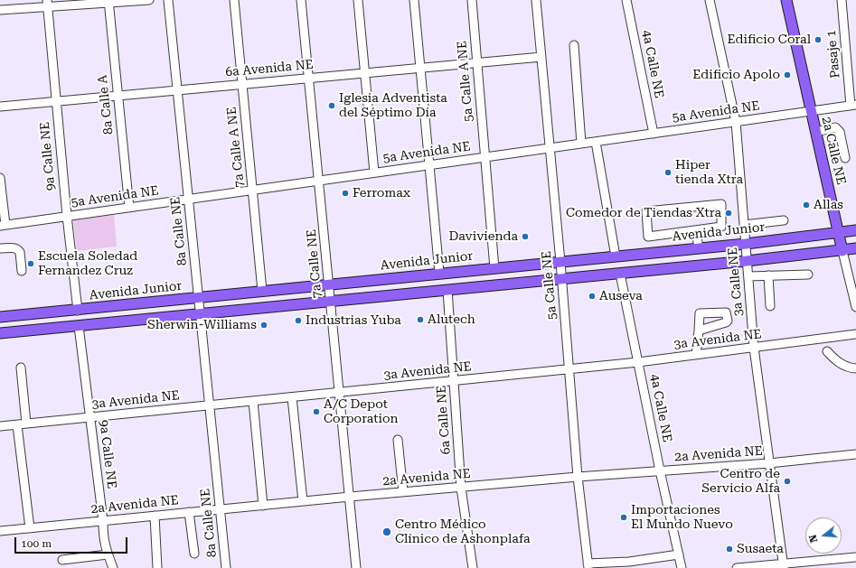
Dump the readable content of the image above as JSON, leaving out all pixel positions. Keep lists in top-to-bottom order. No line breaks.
{"streets":{"main road":["2a Calle NE","Avenida Junior"],"street":["Pasaje 1","4a Calle NE","6a Avenida NE","5a Calle A NE","8a Calle A","5a Avenida NE","7a Calle A NE","9a Calle NE","8a Calle NE","7a Calle NE","3a Calle NE","5a Calle NE","3a Avenida NE","6a Calle NE","2a Avenida NE"]},"crossings":[["Pasaje 1","5a Avenida NE"],["4a Calle NE","5a Avenida NE"],["4a Calle NE","3a Avenida NE"],["4a Calle NE","2a Avenida NE"],["6a Avenida NE","5a Calle A NE"],["6a Avenida NE","8a Calle A"],["6a Avenida NE","7a Calle A NE"],["6a Avenida NE","9a Calle NE"],["6a Avenida NE","8a Calle NE"],["6a Avenida NE","7a Calle NE"],["6a Avenida NE","5a Calle NE"],["5a Calle A NE","5a Avenida NE"],["5a Calle A NE","Avenida Junior"],["8a Calle A","5a Avenida NE"],["5a Avenida NE","7a Calle A NE"],["5a Avenida NE","2a Calle NE"],["5a Avenida NE","9a Calle NE"],["5a Avenida NE","8a Calle NE"],["5a Avenida NE","7a Calle NE"],["5a Avenida NE","3a Calle NE"],["5a Avenida NE","5a Calle NE"],["7a Calle A NE","Avenida Junior"],["2a Calle NE","Avenida Junior"],["9a Calle NE","Avenida Junior"],["9a Calle NE","3a Avenida NE"],["9a Calle NE","2a Avenida NE"],["8a Calle NE","Avenida Junior"],["8a Calle NE","3a Avenida NE"],["8a Calle NE","2a Avenida NE"],["Avenida Junior","7a Calle NE"],["Avenida Junior","3a Calle NE"],["Avenida Junior","5a Calle NE"],["7a Calle NE","3a Avenida NE"],["7a Calle NE","2a Avenida NE"],["3a Calle NE","3a Avenida NE"],["3a Calle NE","2a Avenida NE"],["5a Calle NE","3a Avenida NE"],["5a Calle NE","2a Avenida NE"],["3a Avenida NE","6a Calle NE"],["6a Calle NE","2a Avenida NE"]],"places":["Edificio Coral","Edificio Apolo","Iglesia Adventista del Séptimo Día","Hiper tienda Xtra","Ferromax","Allas","Comedor de Tiendas Xtra","Davivienda","Escuela Soledad Fernandez Cruz","Auseva","Alutech","Industrias Yuba","Sherwin-Williams","A/C Depot Corporation","Centro de Servicio Alfa","Importaciones El Mundo Nuevo","Centro Médico Clínico de Ashonplafa","Susaeta"],"scale_bar":"100 m","north":"left"}
